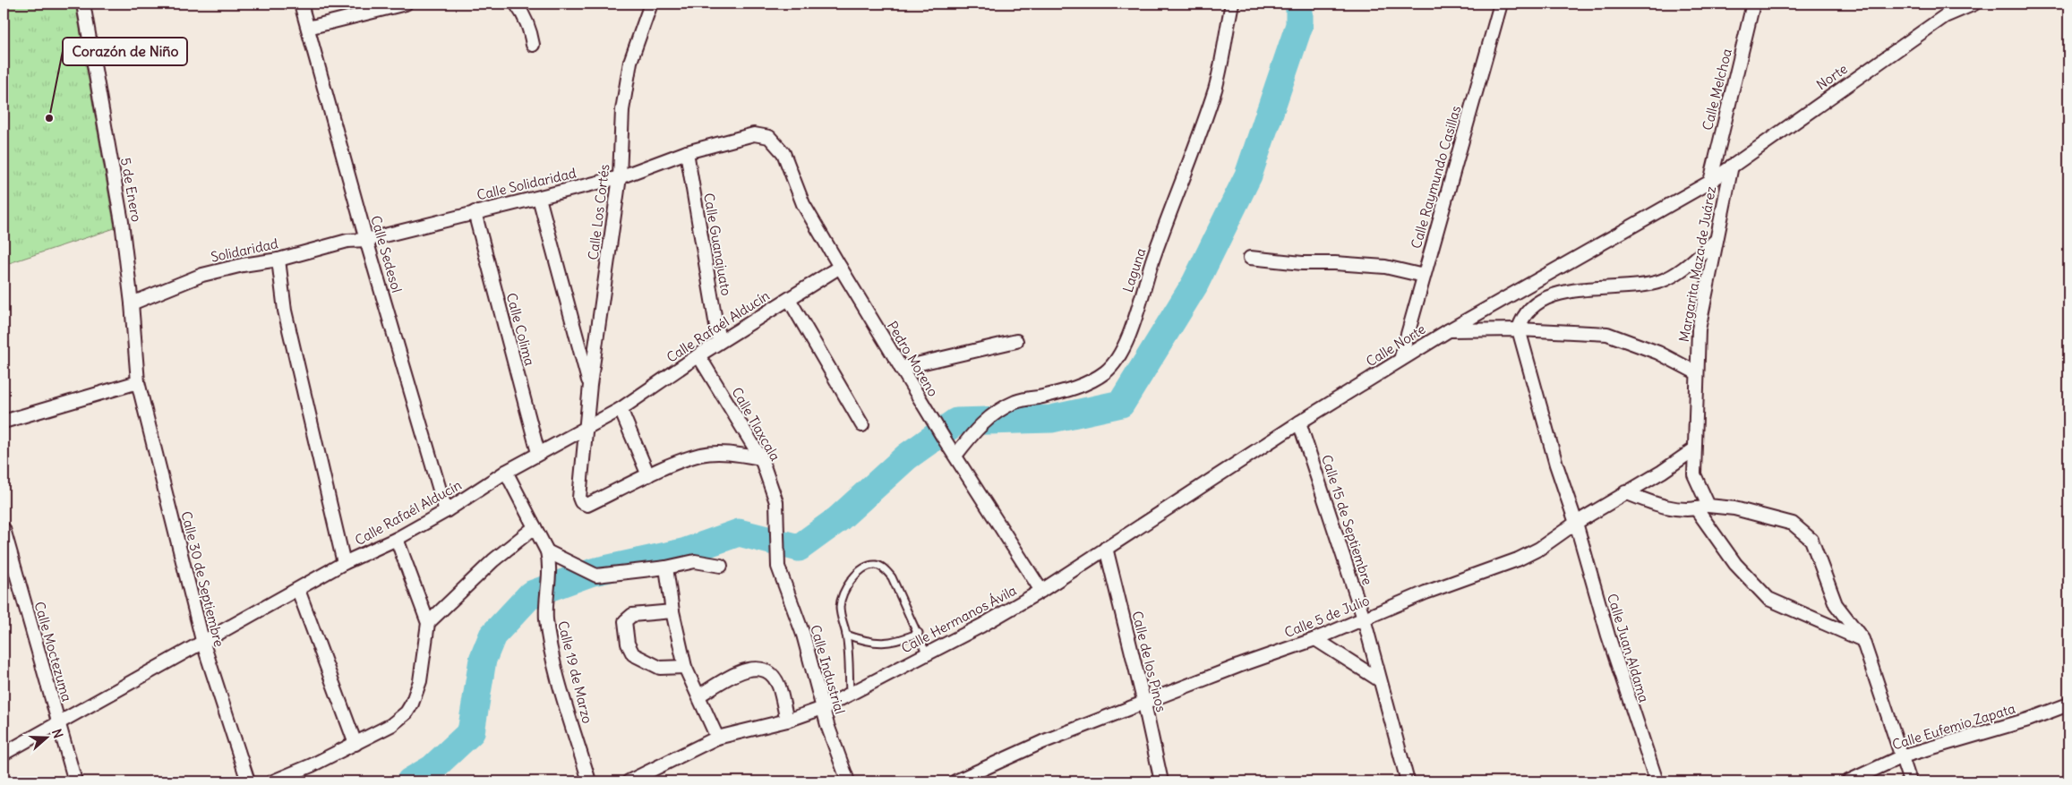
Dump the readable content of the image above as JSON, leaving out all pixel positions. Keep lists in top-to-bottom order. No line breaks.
{"streets":{"street":["Norte","Calle Melchoa","Calle Raymundo Casillas","Calle Solidaridad","5 de Enero","Calle Los Cortés","Calle Guanajuato","Solidaridad","Calle Sedesol","Margarita Maza de Juárez","Laguna","Calle Rafaél Alducín","Calle Colima","Calle Norte","Pedro Moreno","Calle Tlaxcala","Calle 15 de Septiembre","Calle 30 de Septiembre","Calle 5 de Julio","Calle Hermanos Ávila","Calle Juan Aldama","Calle Moctezuma","Calle de los Pinos","Calle Industrial","Calle 19 de Marzo","Calle Eufemio Zapata"]},"crossings":[["Norte","Calle Melchoa"],["Norte","Margarita Maza de Juárez"],["Norte","Calle Norte"],["Calle Melchoa","Calle Norte"],["Calle Raymundo Casillas","Calle Norte"],["Calle Solidaridad","Calle Los Cortés"],["Calle Solidaridad","Calle Guanajuato"],["Calle Solidaridad","Solidaridad"],["Calle Solidaridad","Calle Sedesol"],["Calle Solidaridad","Calle Colima"],["Calle Solidaridad","Pedro Moreno"],["5 de Enero","Solidaridad"],["5 de Enero","Calle 30 de Septiembre"],["Calle Los Cortés","Calle Rafaél Alducín"],["Calle Guanajuato","Calle Rafaél Alducín"],["Solidaridad","Calle Sedesol"],["Calle Sedesol","Calle Rafaél Alducín"],["Margarita Maza de Juárez","Calle 5 de Julio"],["Laguna","Pedro Moreno"],["Calle Rafaél Alducín","Calle Colima"],["Calle Rafaél Alducín","Pedro Moreno"],["Calle Rafaél Alducín","Calle Tlaxcala"],["Calle Rafaél Alducín","Calle 30 de Septiembre"],["Calle Rafaél Alducín","Calle Moctezuma"],["Calle Rafaél Alducín","Calle 19 de Marzo"],["Calle Norte","Calle 15 de Septiembre"],["Calle Norte","Calle Hermanos Ávila"],["Calle Norte","Calle de los Pinos"],["Pedro Moreno","Calle Hermanos Ávila"],["Calle Tlaxcala","Calle Industrial"],["Calle 15 de Septiembre","Calle 5 de Julio"],["Calle 5 de Julio","Calle Juan Aldama"],["Calle 5 de Julio","Calle de los Pinos"],["Calle Hermanos Ávila","Calle de los Pinos"],["Calle Hermanos Ávila","Calle Industrial"]],"places":["Corazón de Niño"],"north":"right"}
